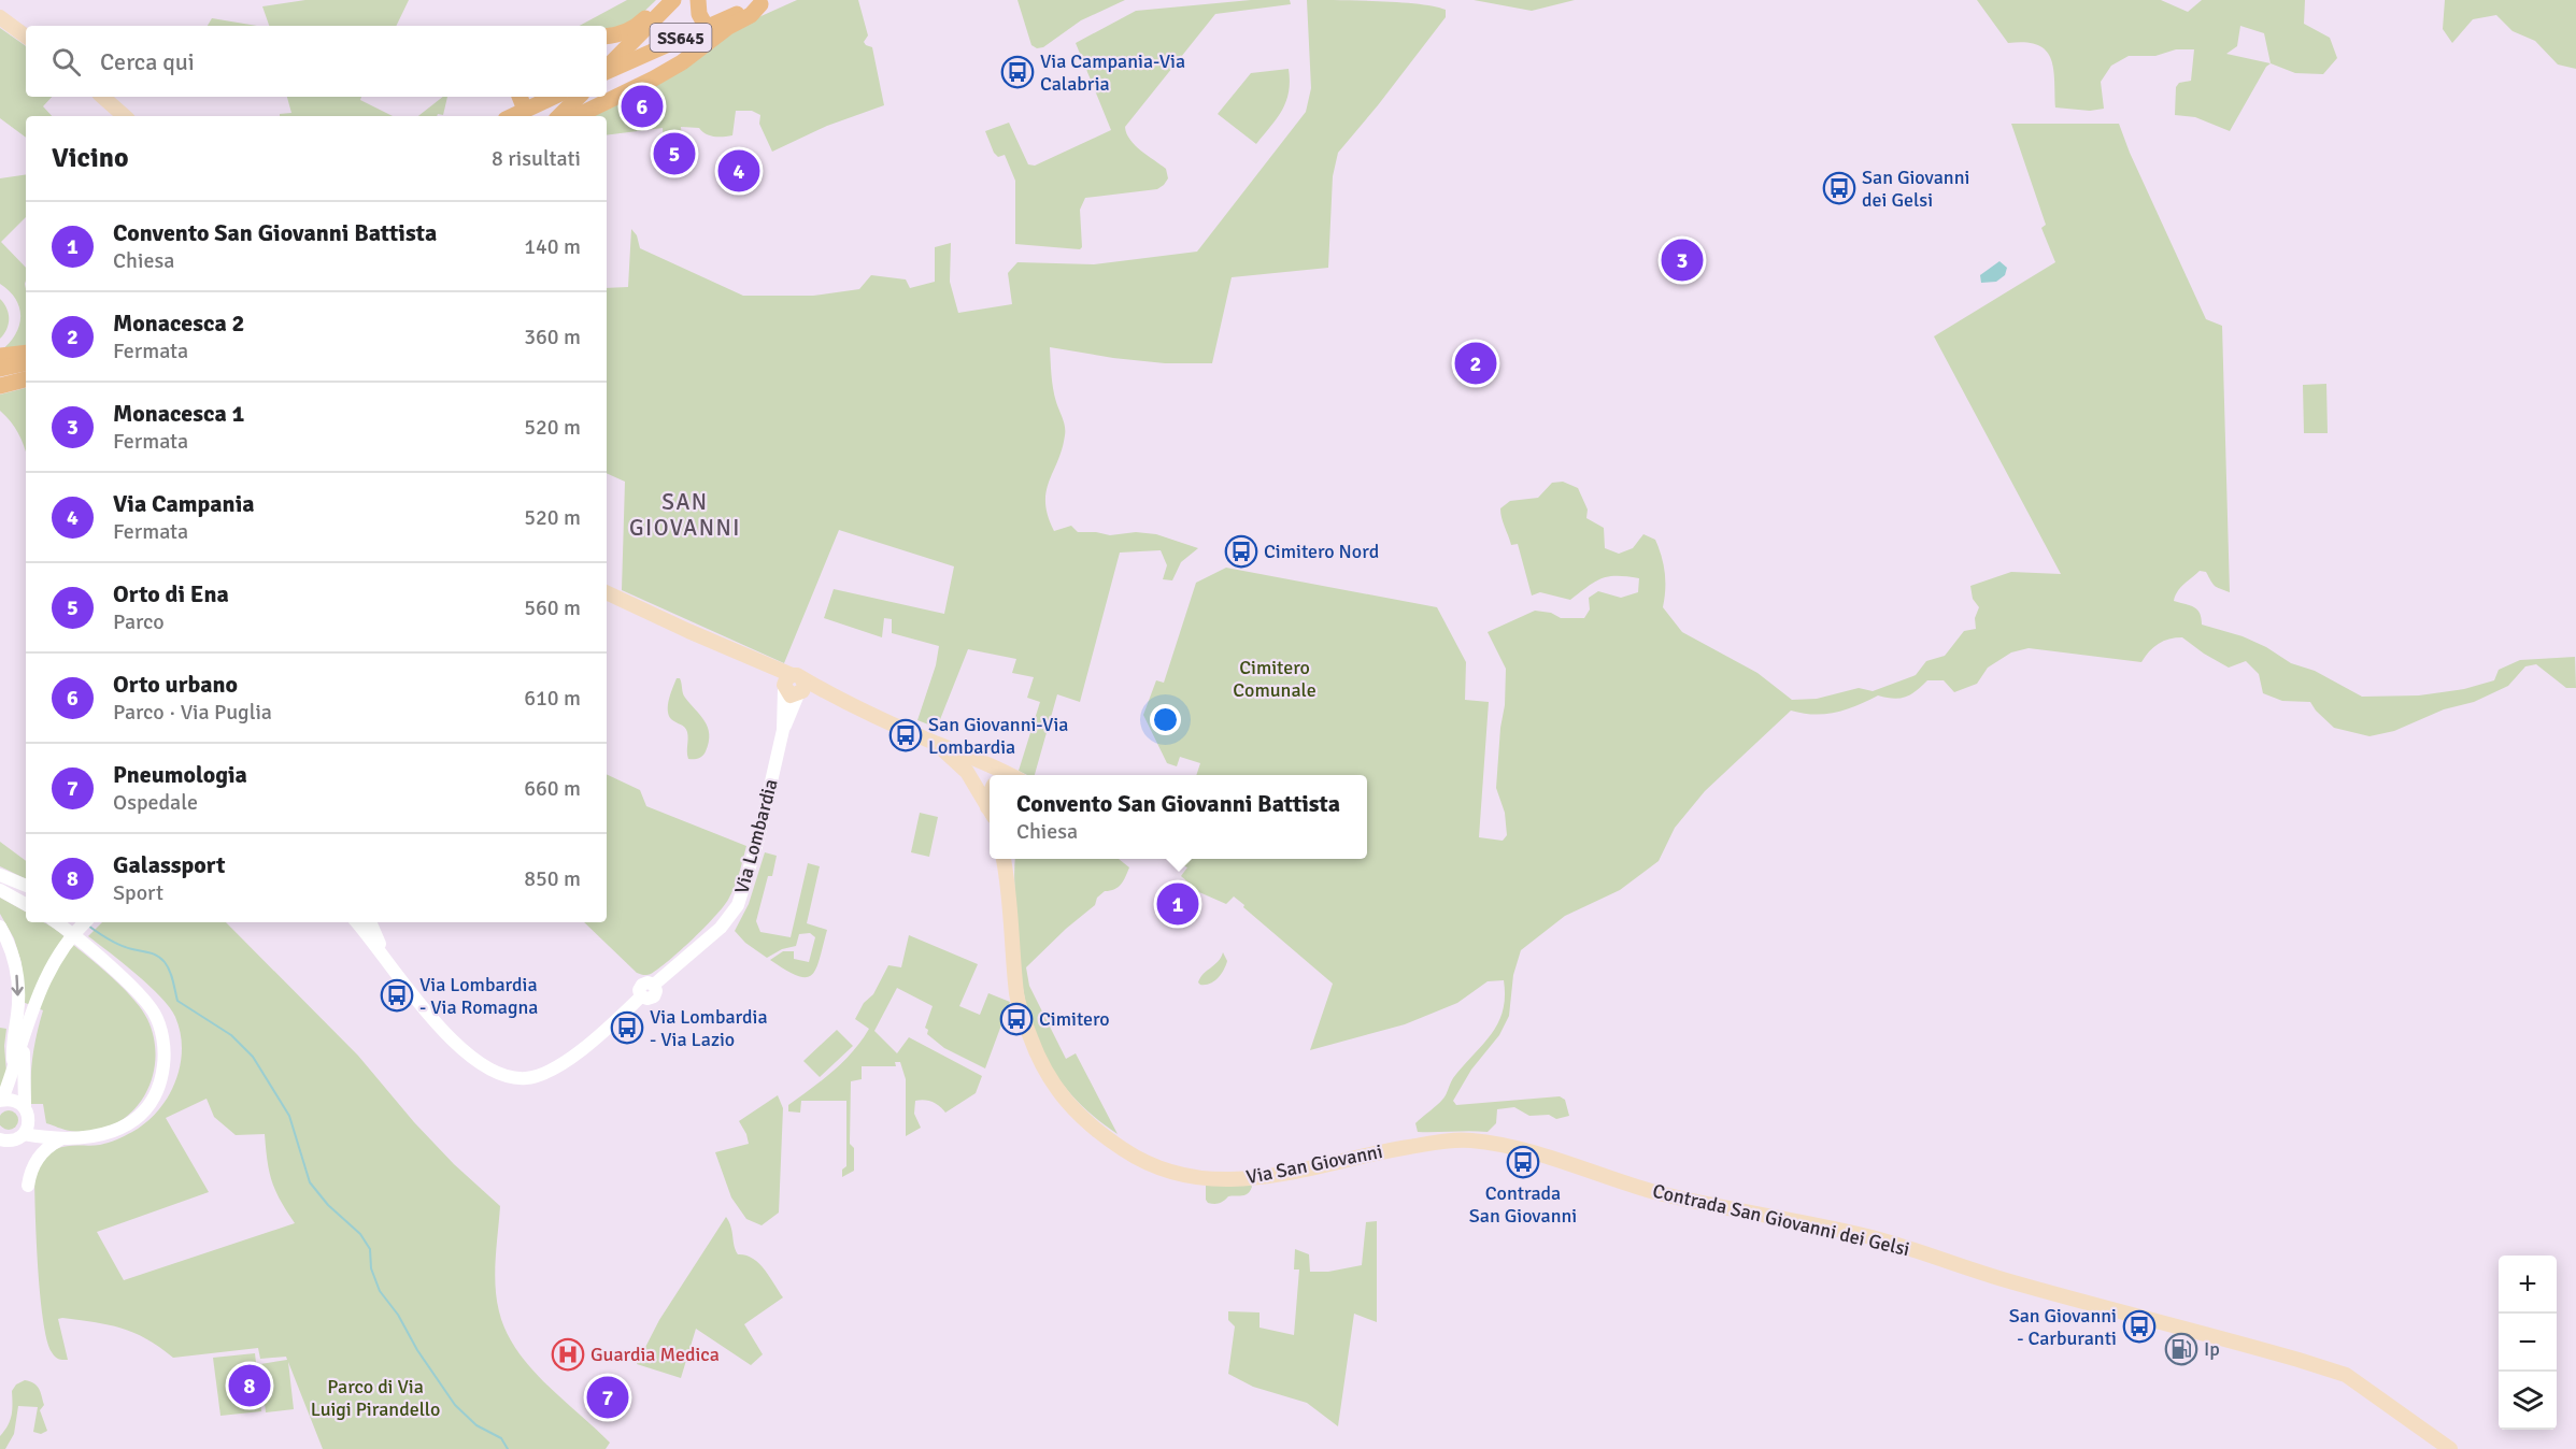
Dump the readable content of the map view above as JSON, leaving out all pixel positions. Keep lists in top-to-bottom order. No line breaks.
{"streets":{"main road":["SS645","Via San Giovanni","Contrada San Giovanni dei Gelsi"],"street":["Via Lombardia"]},"crossings":[["Via San Giovanni","Contrada San Giovanni dei Gelsi"]],"districts":["SAN GIOVANNI"],"parks":["Cimitero Comunale","Parco di Via Luigi Pirandello"],"places":{"bus stop":["Via Campania-Via Calabria","San Giovanni dei Gelsi","Cimitero Nord","San Giovanni-Via Lombardia","Via Lombardia - Via Romagna","Cimitero","Via Lombardia - Via Lazio","Contrada San Giovanni","San Giovanni - Carburanti"],"fuel station":["Ip"],"hospital":["Guardia Medica"]},"page":{"search":"Cerca qui","pins":["6","5","4","3","2","1","8","7"],"heading":["Vicino","8 risultati"],"list":[{"mark":"1","name":"Convento San Giovanni Battista","note":"Chiesa","value":"140 m"},{"mark":"2","name":"Monacesca 2","note":"Fermata","value":"360 m"},{"mark":"3","name":"Monacesca 1","note":"Fermata","value":"520 m"},{"mark":"4","name":"Via Campania","note":"Fermata","value":"520 m"},{"mark":"5","name":"Orto di Ena","note":"Parco","value":"560 m"},{"mark":"6","name":"Orto urbano","note":"Parco · Via Puglia","value":"610 m"},{"mark":"7","name":"Pneumologia","note":"Ospedale","value":"660 m"},{"mark":"8","name":"Galassport","note":"Sport","value":"850 m"}],"popup":["Convento San Giovanni Battista","Chiesa"],"map_buttons":["+","−"]}}
